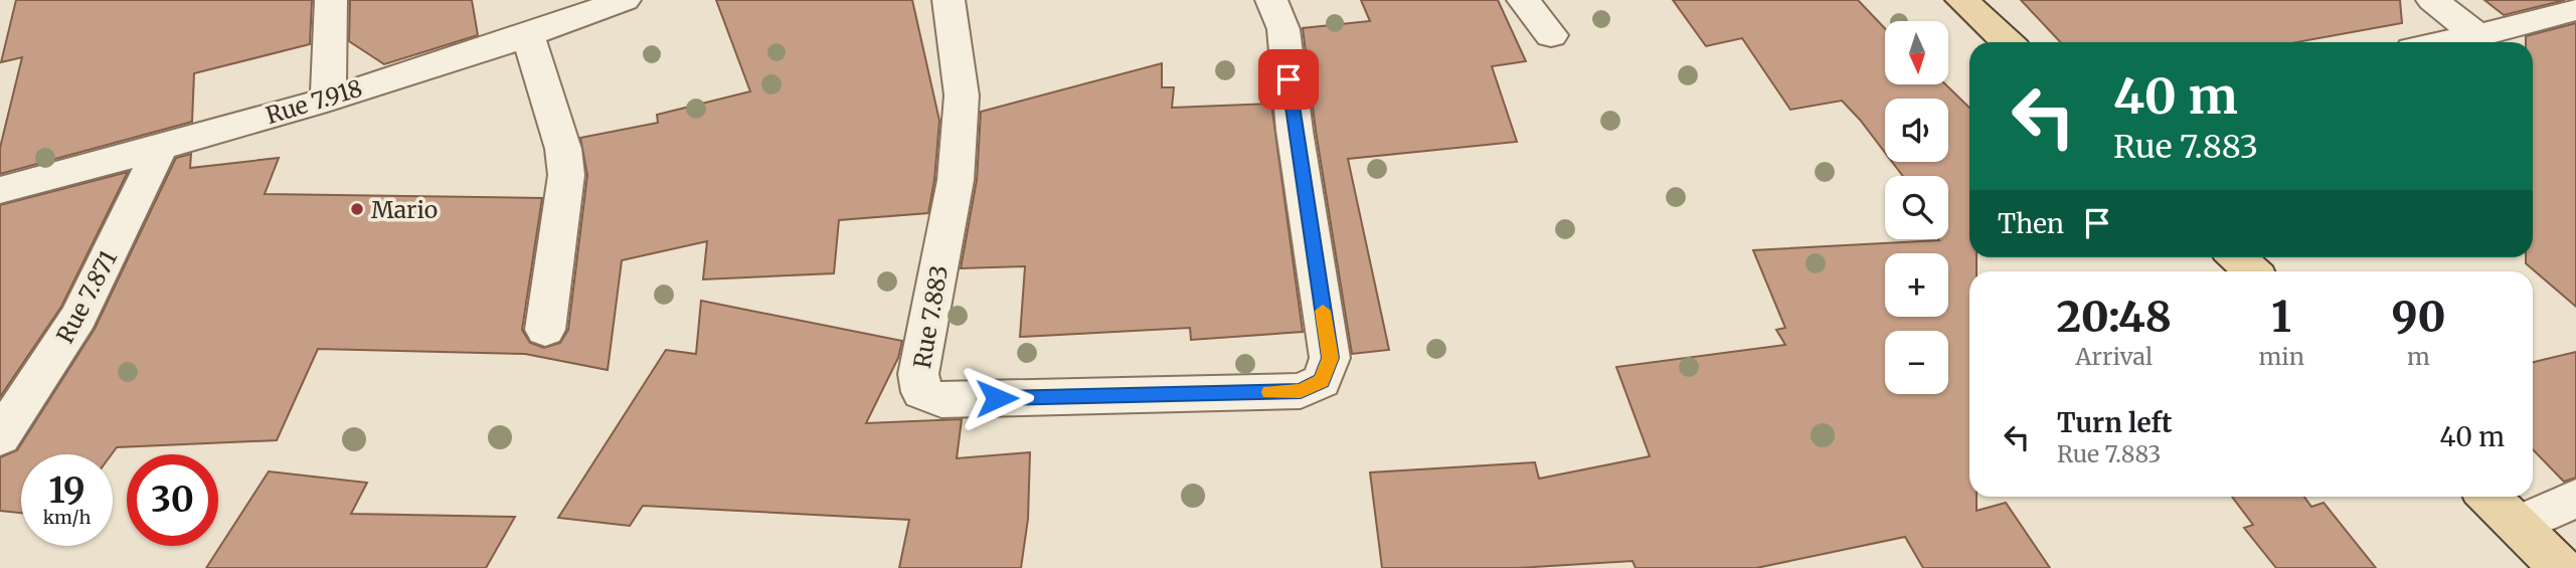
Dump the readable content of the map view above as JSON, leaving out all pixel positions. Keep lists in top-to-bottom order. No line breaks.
{"streets":{"street":["Rue 7.918","Rue 7.871","Rue 7.883"]},"crossings":[["Rue 7.918","Rue 7.871"]],"places":["Mario"],"north":"bottom","page":{"map_buttons":["+","−"],"turn":["40 m","Rue 7.883"],"then":"Then","eta":["20:48","Arrival","1","min","90","m"],"list":[{"name":"Turn left","note":"Rue 7.883","value":"40 m"}],"speed":"19 km/h","limit":"30"}}
